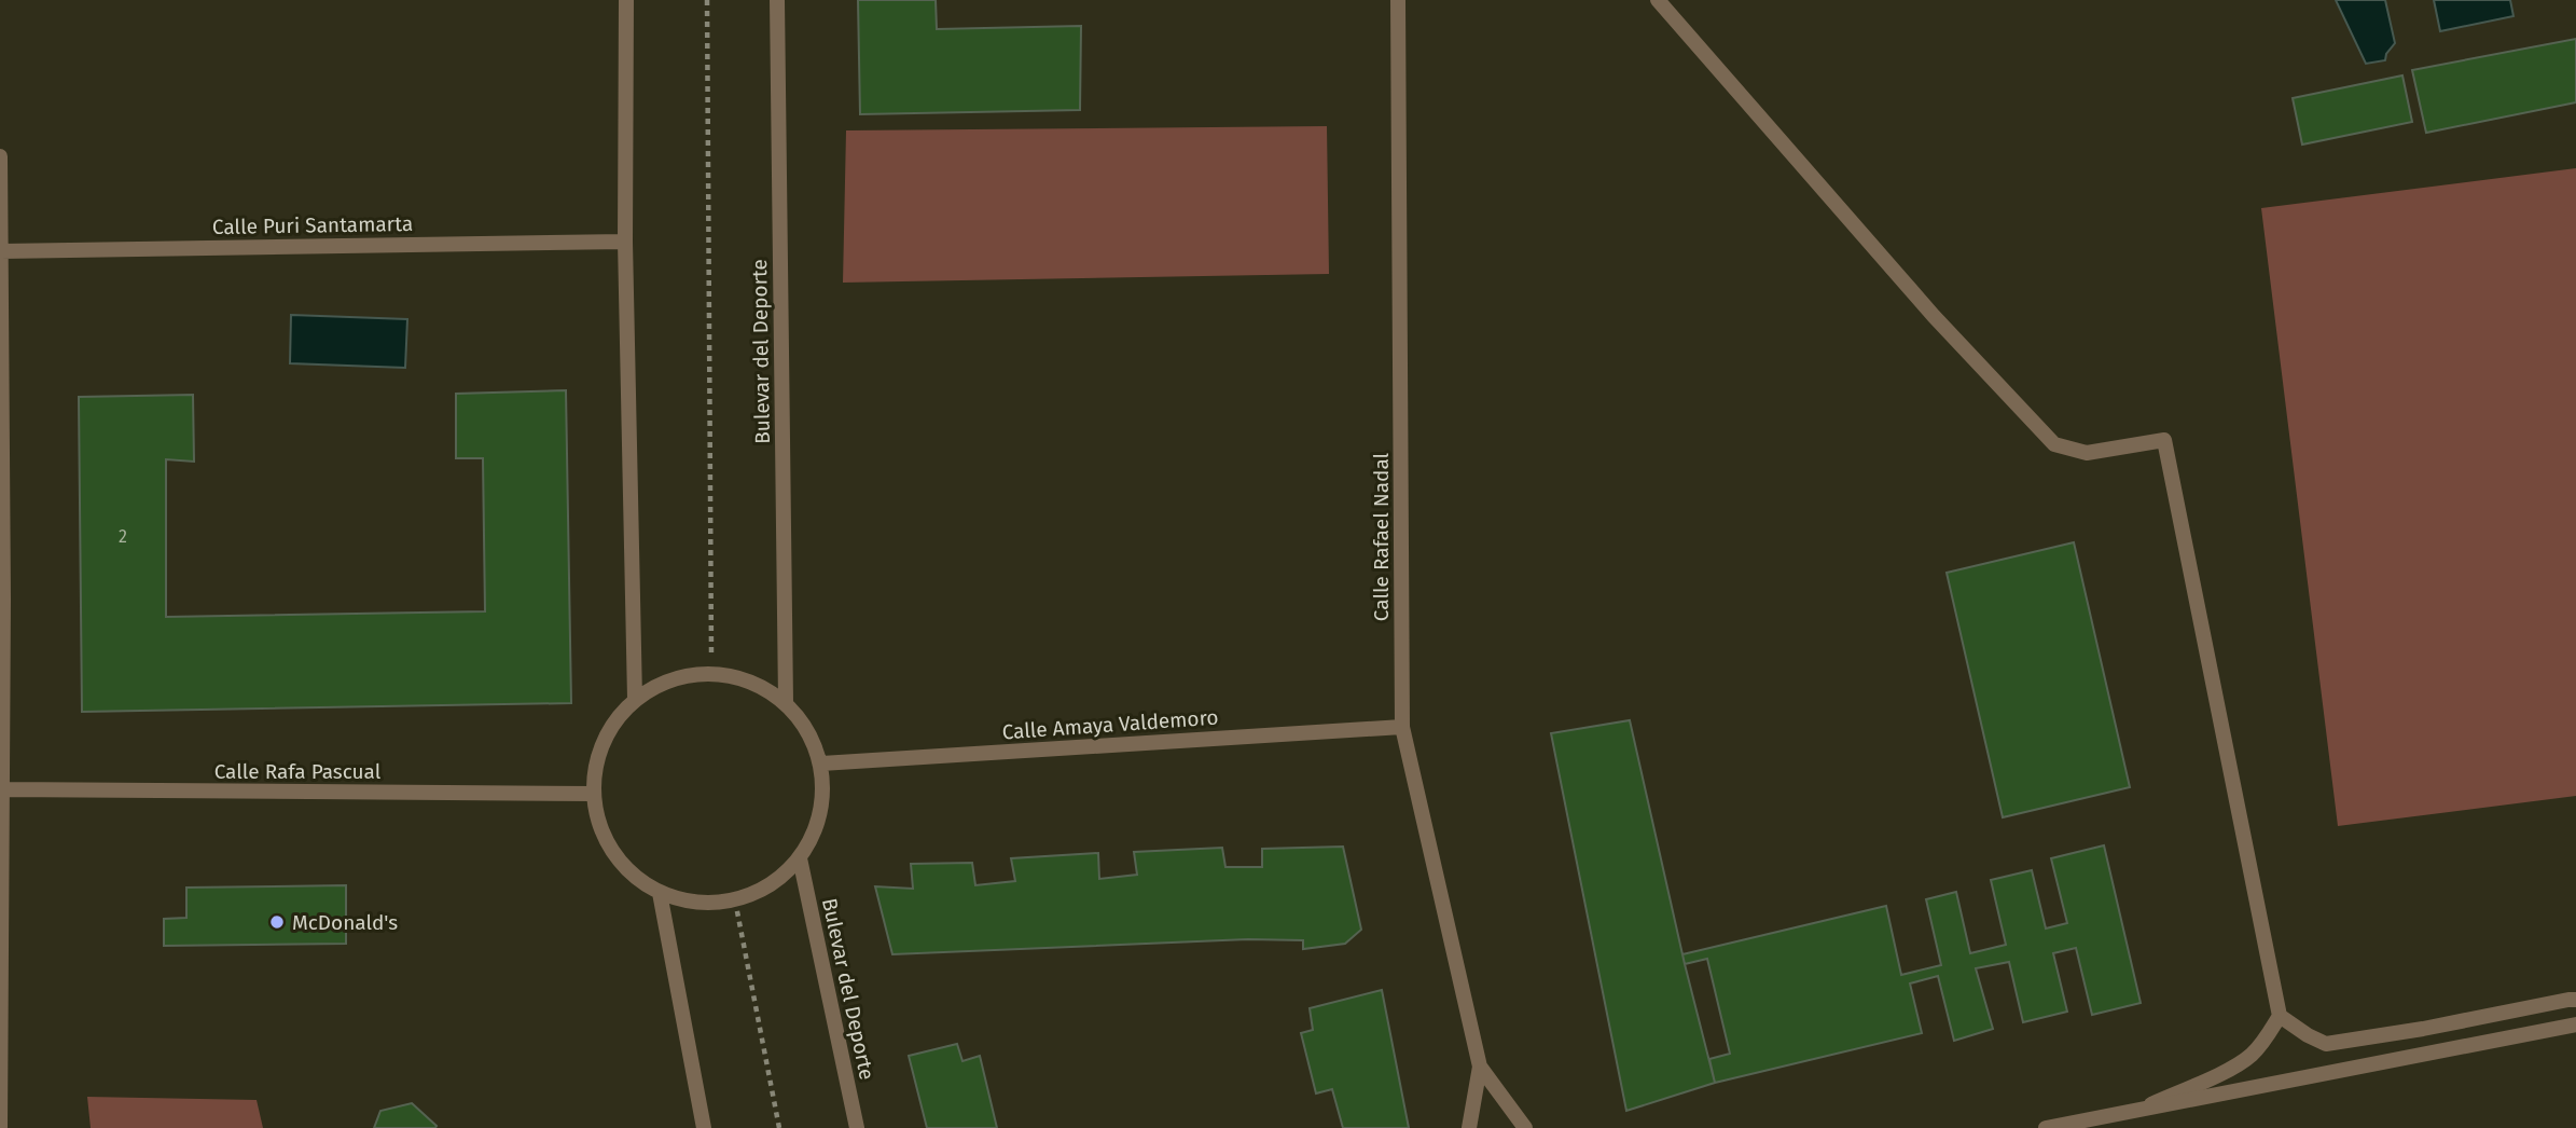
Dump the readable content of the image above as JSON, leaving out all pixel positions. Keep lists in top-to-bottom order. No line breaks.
{"streets":{"street":["Calle Puri Santamarta","Bulevar del Deporte","Calle Rafael Nadal","Calle Amaya Valdemoro","Calle Rafa Pascual"]},"crossings":[["Bulevar del Deporte","Calle Amaya Valdemoro"],["Bulevar del Deporte","Calle Rafa Pascual"],["Calle Rafael Nadal","Calle Amaya Valdemoro"],["Calle Amaya Valdemoro","Calle Rafa Pascual"]],"places":["McDonald's"],"house_numbers":["2"]}
